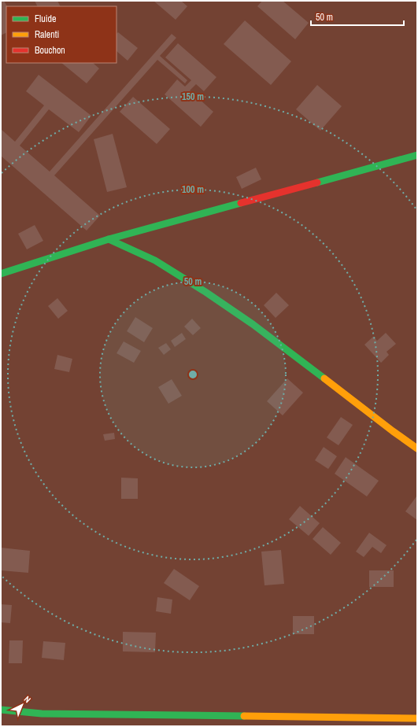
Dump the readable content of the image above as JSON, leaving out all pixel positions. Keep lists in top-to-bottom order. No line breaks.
{"legend":["Fluide","Ralenti","Bouchon"],"scale_bar":"50 m","north":"top right","rings":["150 m","100 m","50 m"]}
